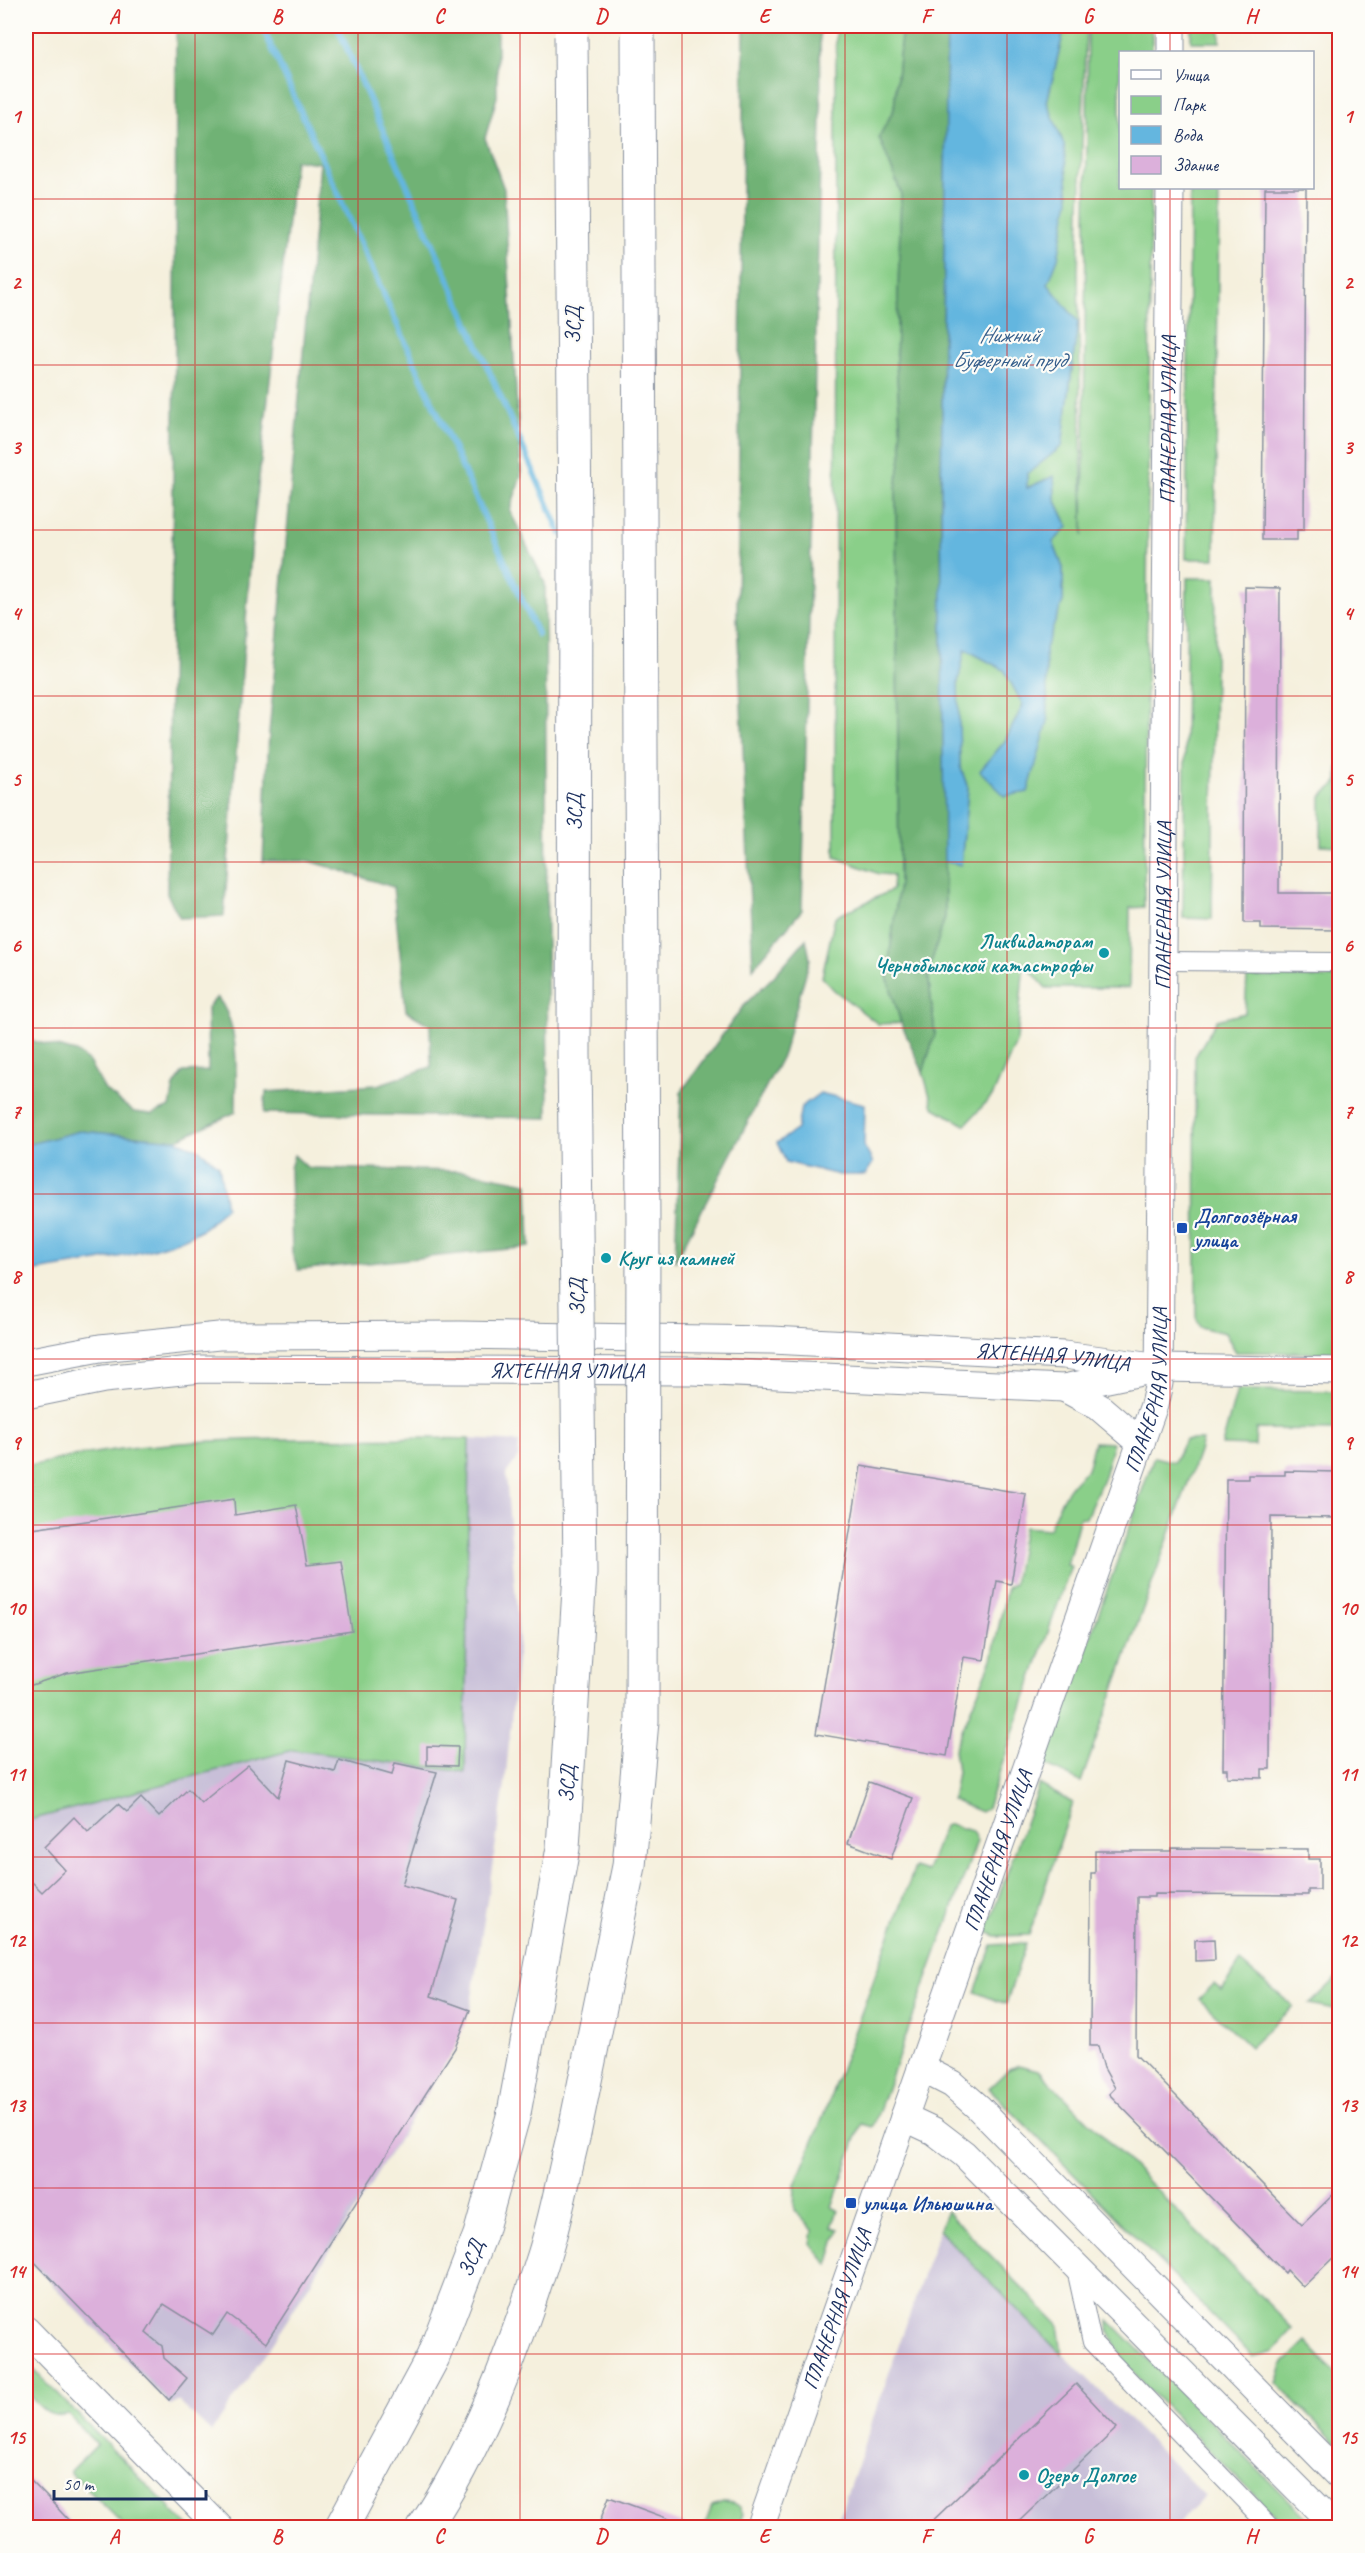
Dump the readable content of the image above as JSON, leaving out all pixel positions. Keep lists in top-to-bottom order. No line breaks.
{"streets":{"highway":["ЗСД"],"main road":["ПЛАНЕРНАЯ УЛИЦА","ЯХТЕННАЯ УЛИЦА"]},"crossings":[["ПЛАНЕРНАЯ УЛИЦА","ЯХТЕННАЯ УЛИЦА"]],"water":["Нижний Буферный пруд"],"places":{"other":["Ликвидаторам Чернобыльской катастрофы","Круг из камней","Озеро Долгое"],"transit":["Долгоозёрная улица","улица Ильюшина"]},"legend":["Улица","Парк","Вода","Здание"],"scale_bar":"50 m","grid":{"columns":["A","B","C","D","E","F","G","H"],"rows":["1","2","3","4","5","6","7","8","9","10","11","12","13","14","15"]}}
